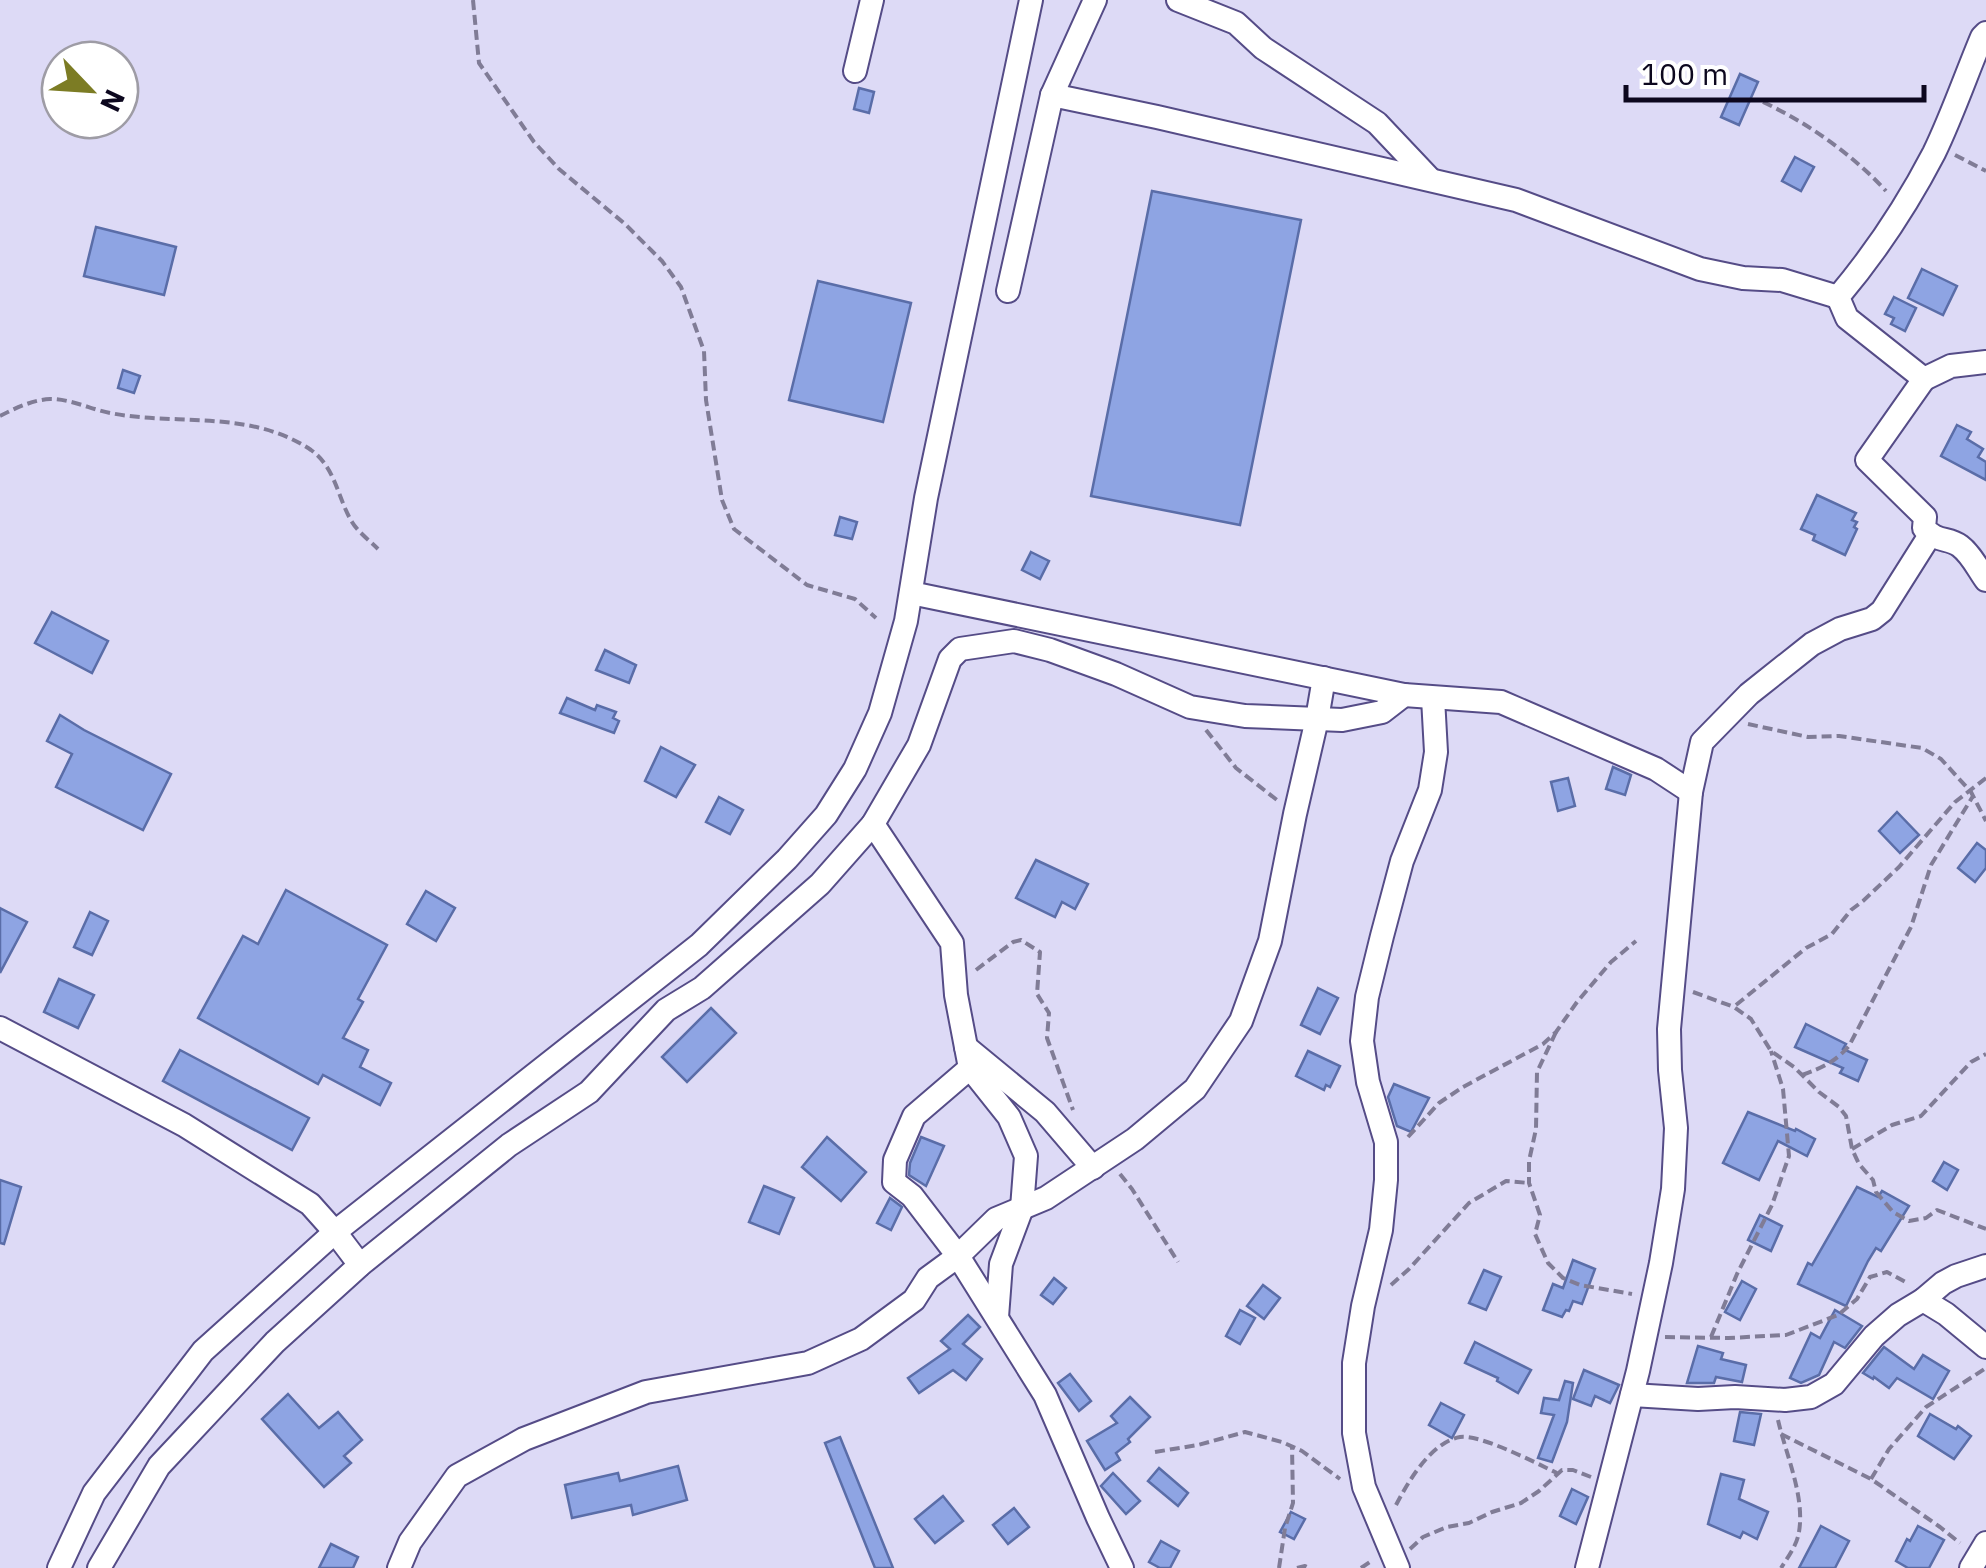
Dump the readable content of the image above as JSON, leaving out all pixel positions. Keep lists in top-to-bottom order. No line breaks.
{"scale_bar":"100 m","north":"bottom right"}
